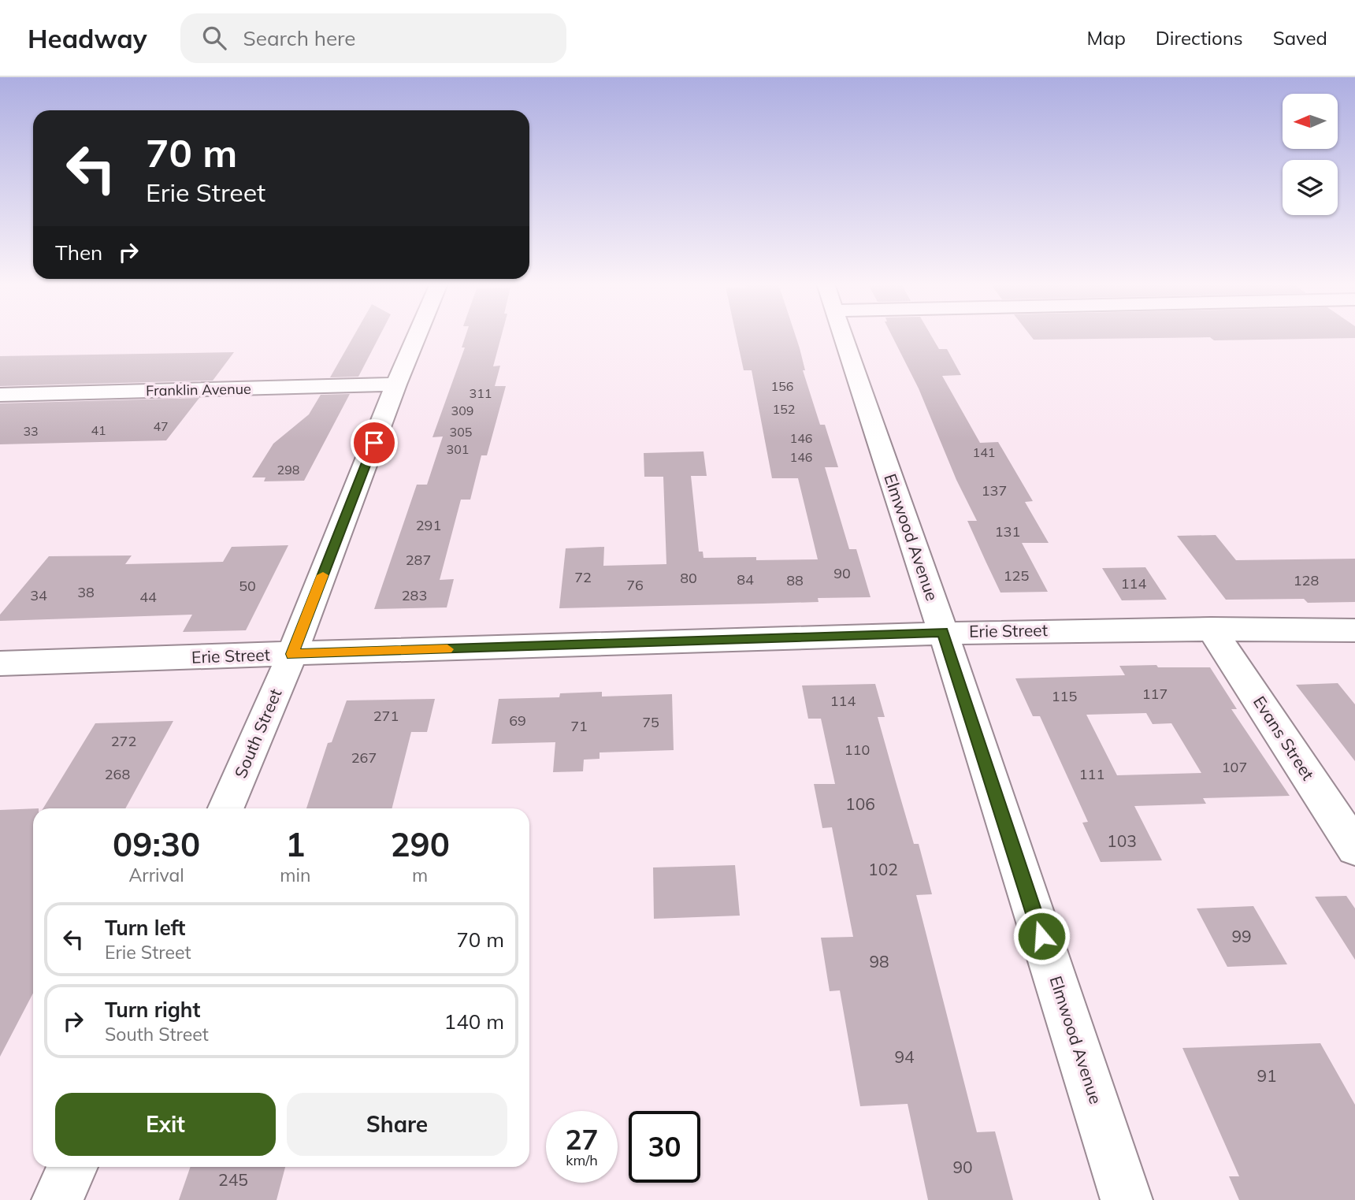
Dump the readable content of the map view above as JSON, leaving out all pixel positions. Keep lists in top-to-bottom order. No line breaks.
{"streets":{"street":["Franklin Avenue","Elmwood Avenue","Erie Street","South Street","Evans Street"]},"crossings":[["Franklin Avenue","South Street"],["Elmwood Avenue","Erie Street"],["Erie Street","South Street"],["Erie Street","Evans Street"]],"house_numbers":["156","311","152","309","47","41","33","305","146","301","141","146","298","137","291","131","287","90","125","72","80","84","88","128","114","76","50","38","34","283","44","117","115","114","271","69","75","71","272","110","267","107","268","111","106","103","102","99","98","94","91","90","245"],"north":"left","page":{"header":"Headway","search":"Search here","nav":["Map","Directions","Saved"],"turn":["70 m","Erie Street"],"then":"Then","eta":["09:30","Arrival","1","min","290","m"],"list":[{"name":"Turn left","note":"Erie Street","value":"70 m"},{"name":"Turn right","note":"South Street","value":"140 m"}],"buttons":["Exit","Share"],"speed":"27 km/h","limit":"30"}}
